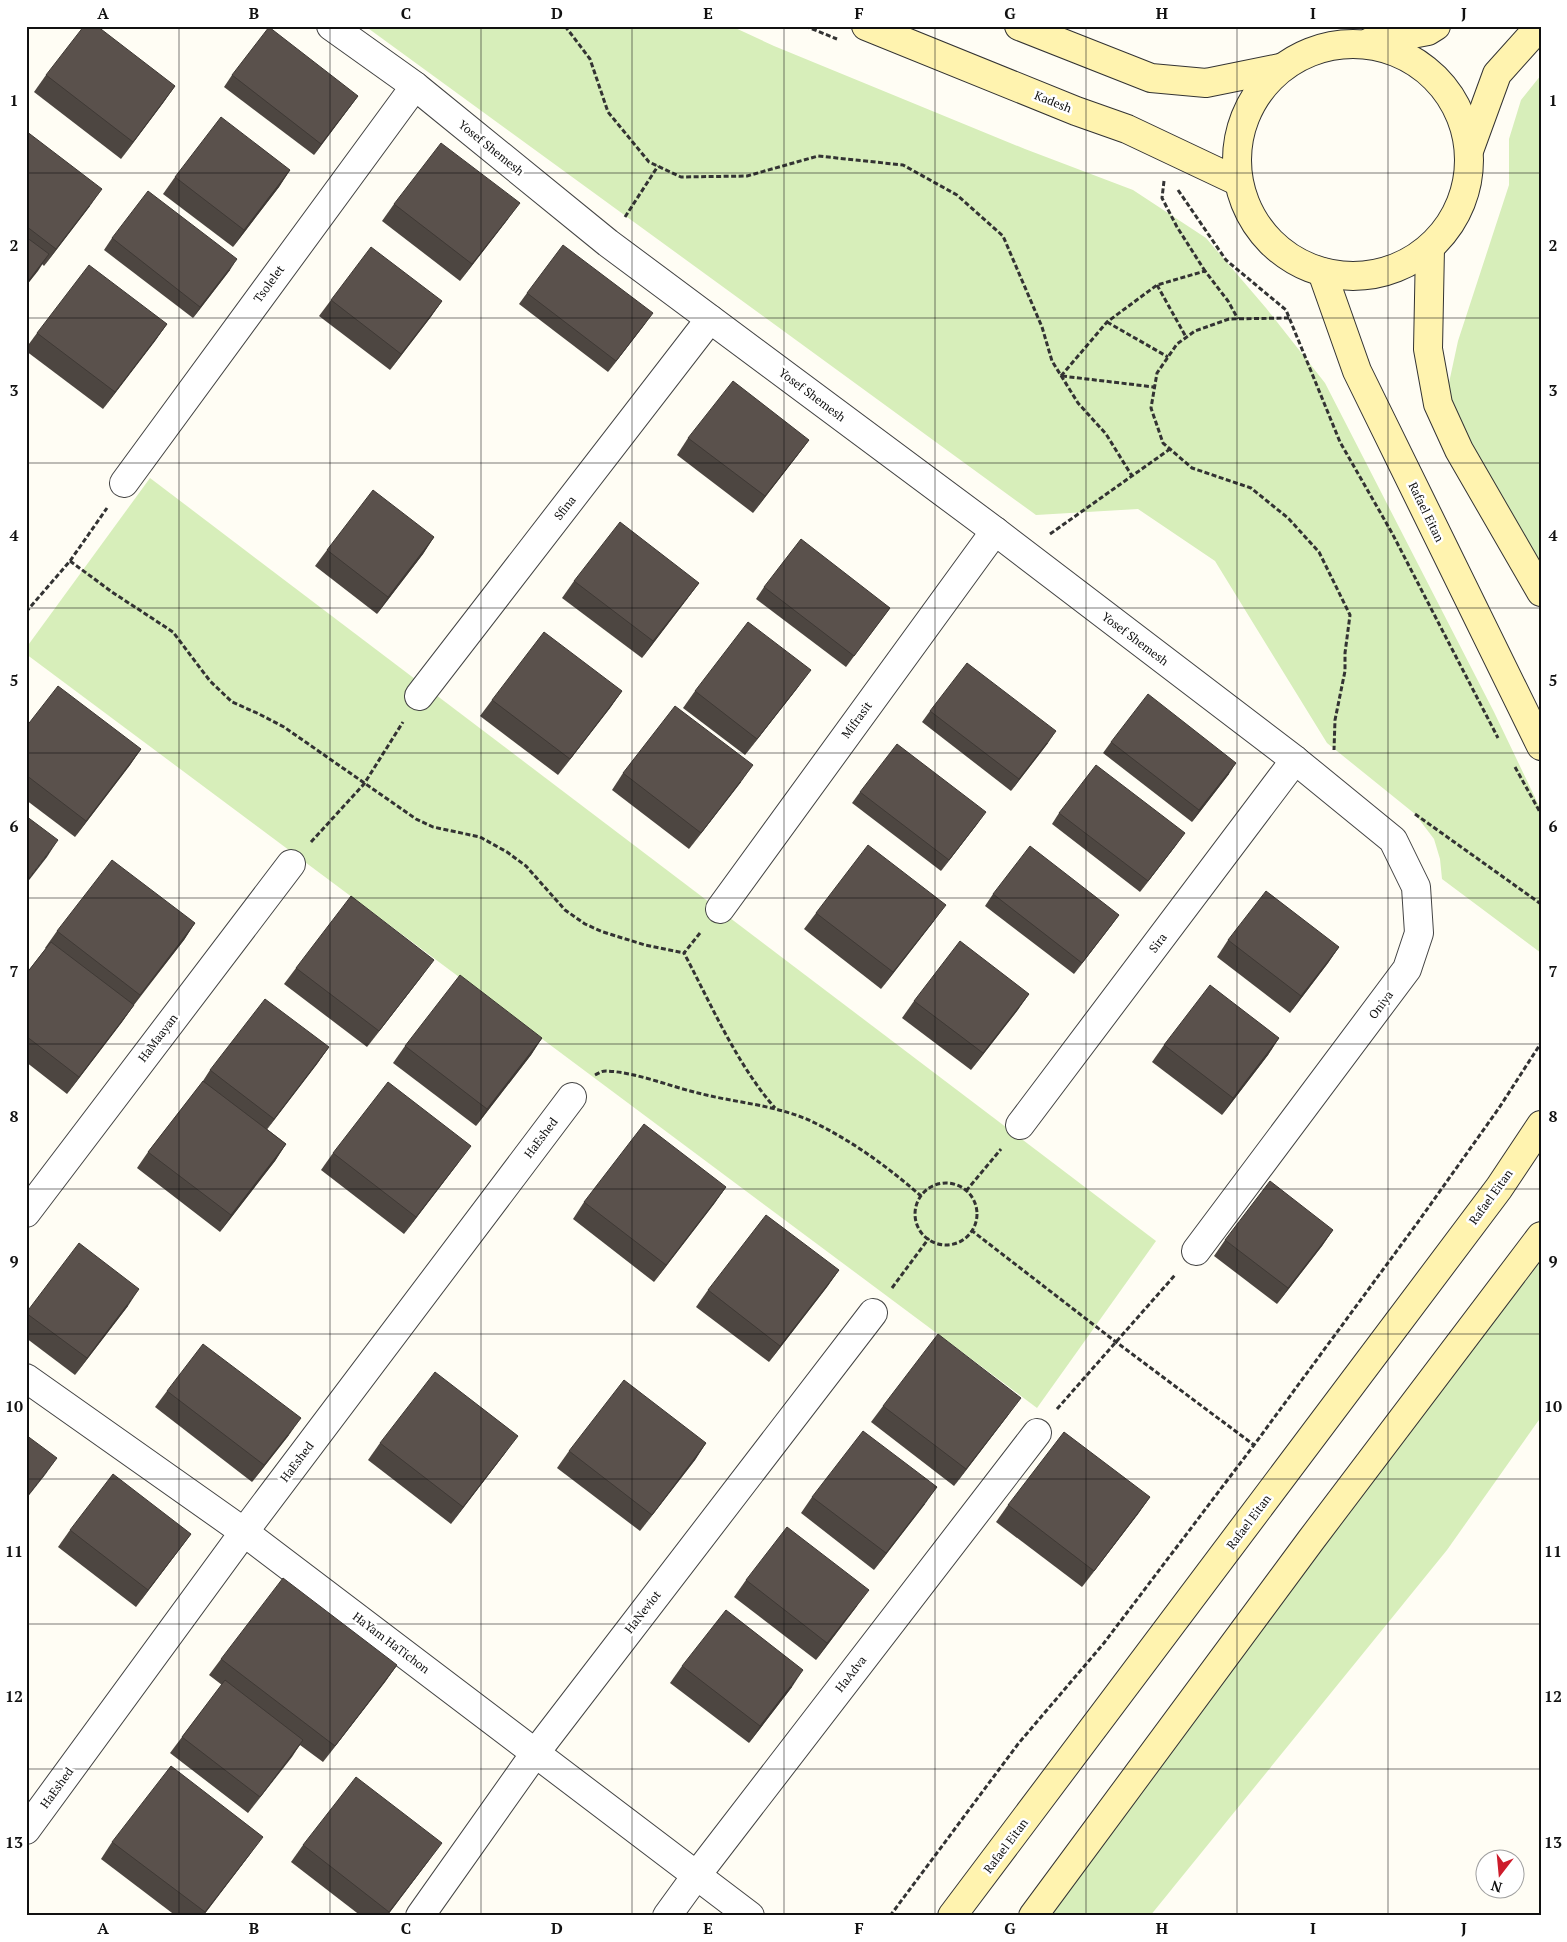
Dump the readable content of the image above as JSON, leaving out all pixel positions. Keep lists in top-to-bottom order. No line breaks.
{"streets":{"street":["Kadesh","Yosef Shemesh","Tsolelet","Sfina","Rafael Eitan","Mifrasit","Sira","Oniya","HaMaayan","HaEshed","HaNeviot","HaYam HaTichon","HaAdva"]},"crossings":[["Yosef Shemesh","Tsolelet"],["Yosef Shemesh","Sfina"],["Yosef Shemesh","Mifrasit"],["Yosef Shemesh","Sira"],["Yosef Shemesh","Oniya"],["Sira","Oniya"],["HaEshed","HaYam HaTichon"],["HaNeviot","HaYam HaTichon"],["HaYam HaTichon","HaAdva"]],"north":"bottom","grid":{"columns":["A","B","C","D","E","F","G","H","I","J"],"rows":["1","2","3","4","5","6","7","8","9","10","11","12","13"]}}
